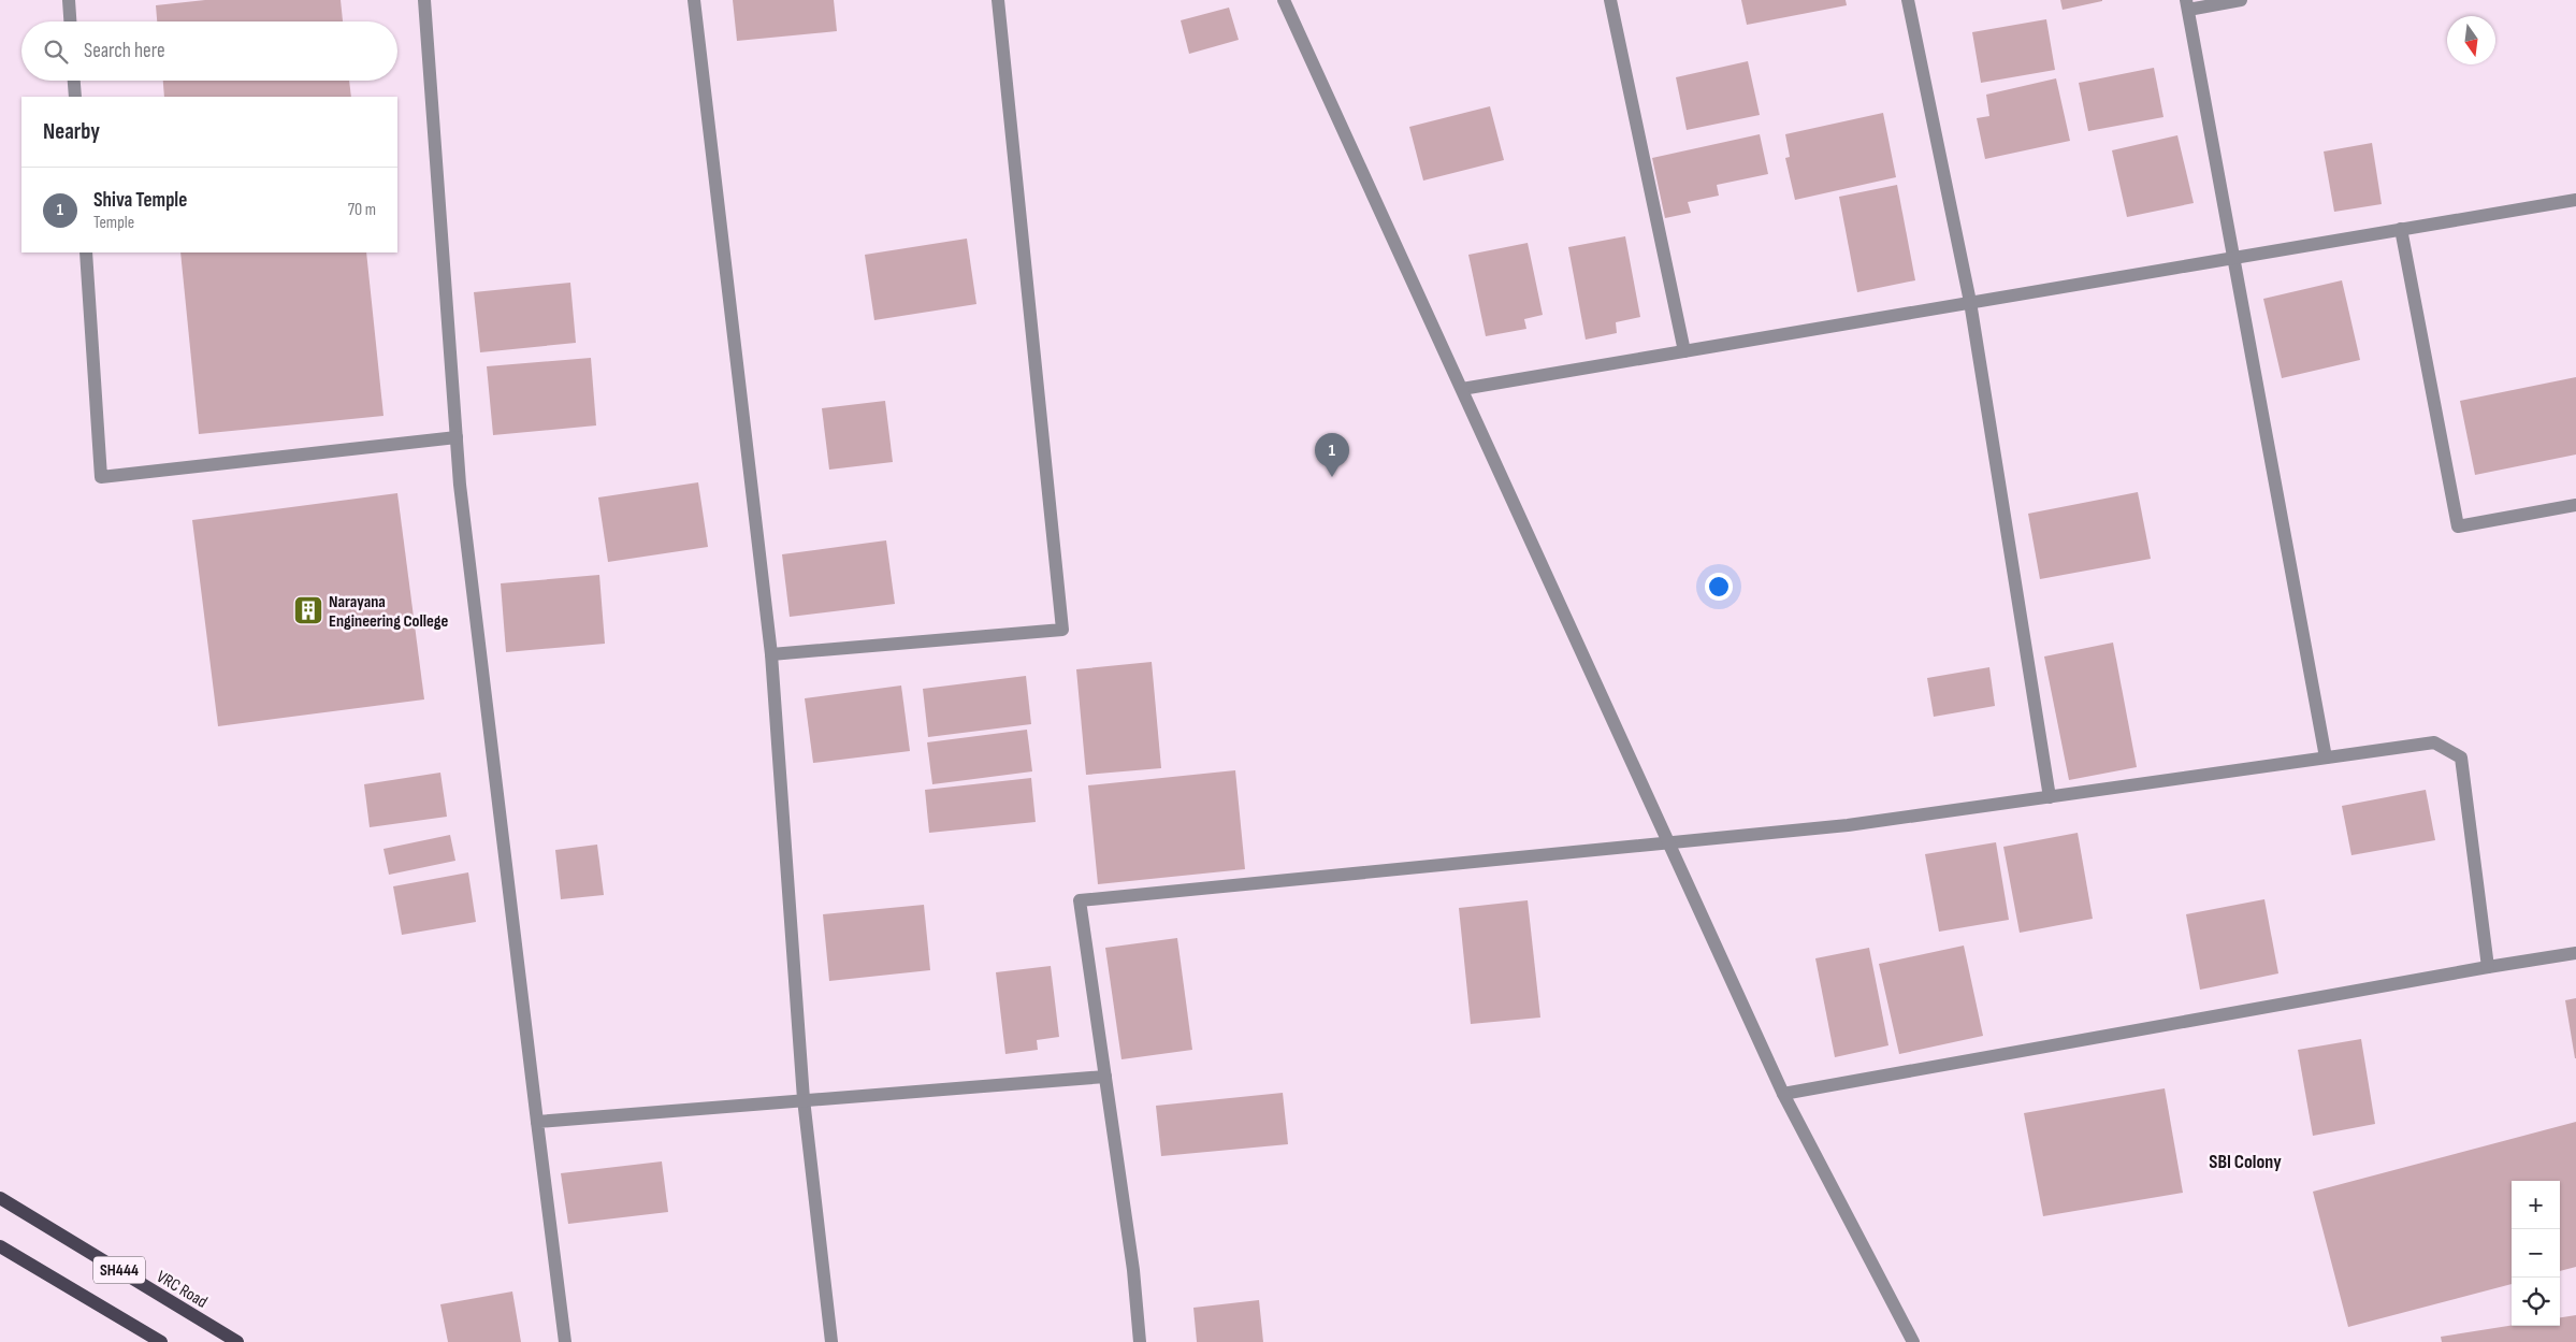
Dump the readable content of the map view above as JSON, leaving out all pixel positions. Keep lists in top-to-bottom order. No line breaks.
{"streets":{"main road":["SH444","VRC Road"]},"districts":["SBI Colony"],"places":{"building":["Narayana Engineering College"]},"north":"bottom","page":{"search":"Search here","heading":"Nearby","list":[{"mark":"1","name":"Shiva Temple","note":"Temple","value":"70 m"}],"pins":"1","map_buttons":["+","−"]}}
